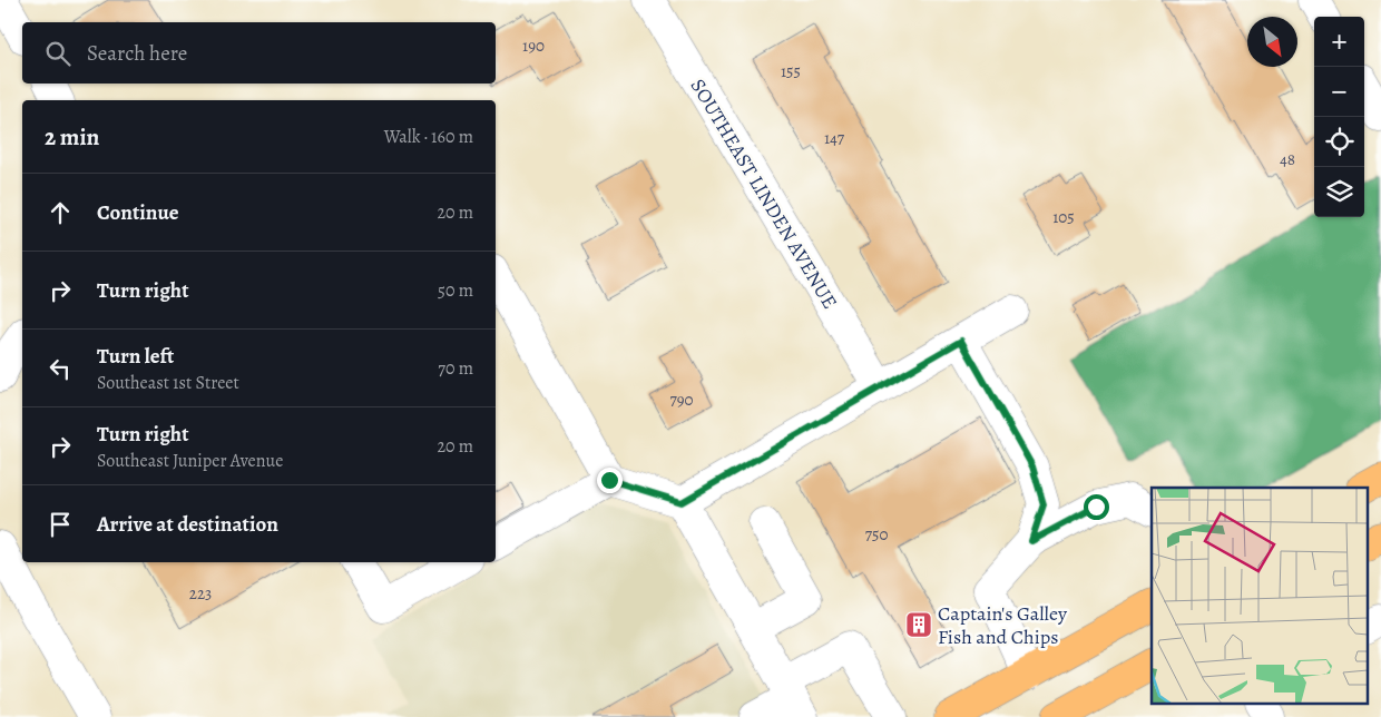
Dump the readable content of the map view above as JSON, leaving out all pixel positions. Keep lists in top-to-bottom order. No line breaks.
{"streets":{"street":["SOUTHEAST LINDEN AVENUE"]},"places":{"building":["Captain's Galley Fish and Chips"]},"house_numbers":["190","155","147","48","105","790","750","223"],"north":"bottom right","page":{"map_buttons":["+","−"],"search":"Search here","heading":["2 min","Walk · 160 m"],"list":[["Continue","20 m"],["Turn right","50 m"],["Turn left","Southeast 1st Street","70 m"],["Turn right","Southeast Juniper Avenue","20 m"],"Arrive at destination"]}}
